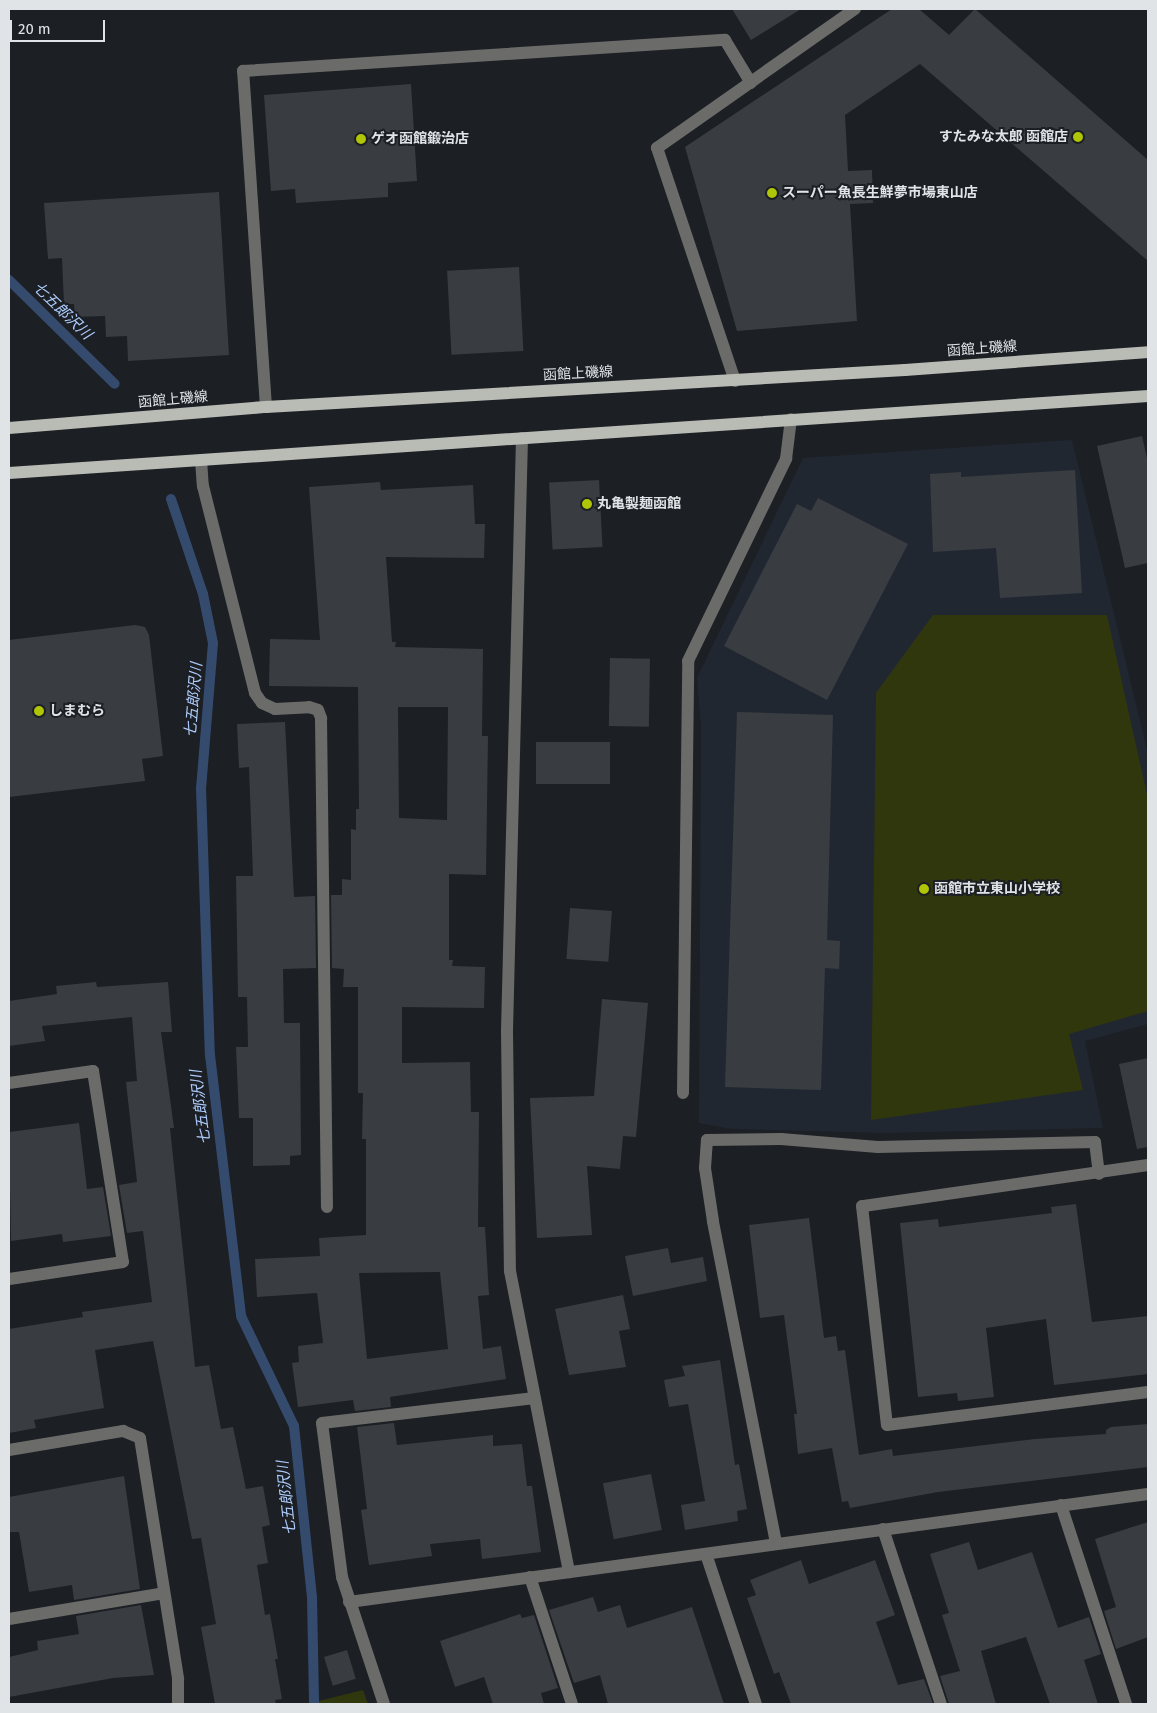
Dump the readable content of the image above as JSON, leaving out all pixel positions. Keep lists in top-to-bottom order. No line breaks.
{"streets":{"main road":["函館上磯線"]},"water":["七五郎沢川"],"places":["すたみな太郎 函館店","ゲオ函館鍛治店","スーパー魚長生鮮夢市場東山店","丸亀製麺函館","しまむら","函館市立東山小学校"],"scale_bar":"20 m"}
